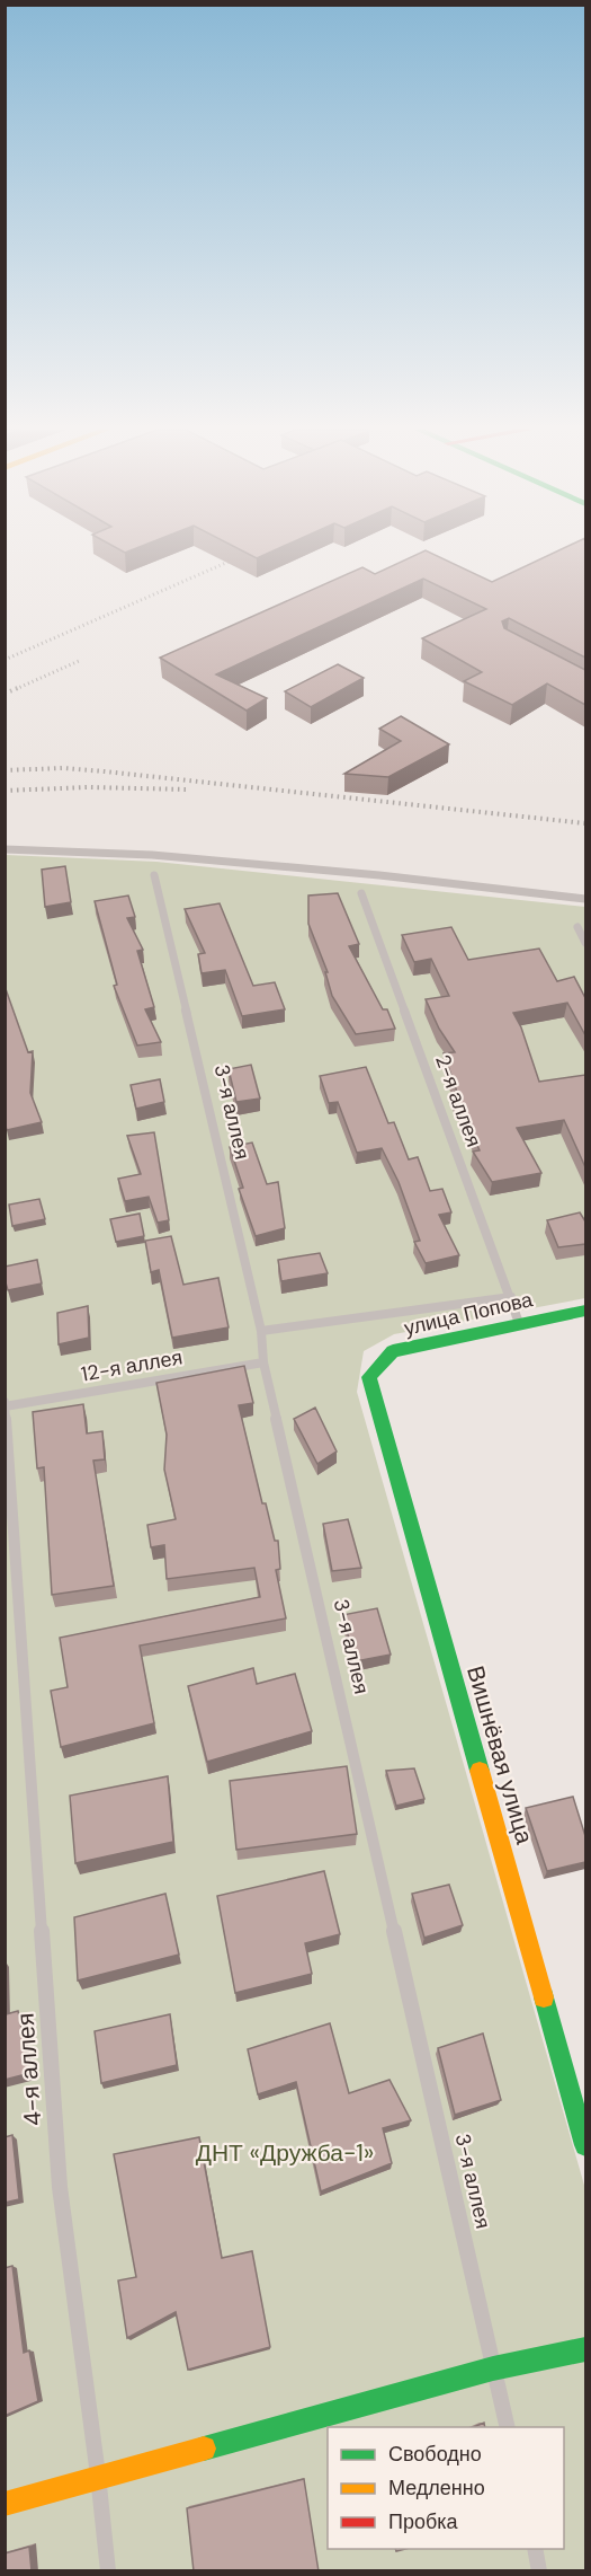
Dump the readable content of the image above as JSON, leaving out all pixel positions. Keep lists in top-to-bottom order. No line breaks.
{"streets":{"street":["улица Попова","Вишнёвая улица"],"lane":["2-я аллея","3-я аллея","12-я аллея","4-я аллея"]},"crossings":[["2-я аллея","улица Попова"],["3-я аллея","12-я аллея"],["улица Попова","Вишнёвая улица"],["12-я аллея","4-я аллея"]],"parks":["ДНТ «Дружба-1»"],"legend":["Свободно","Медленно","Пробка"]}
